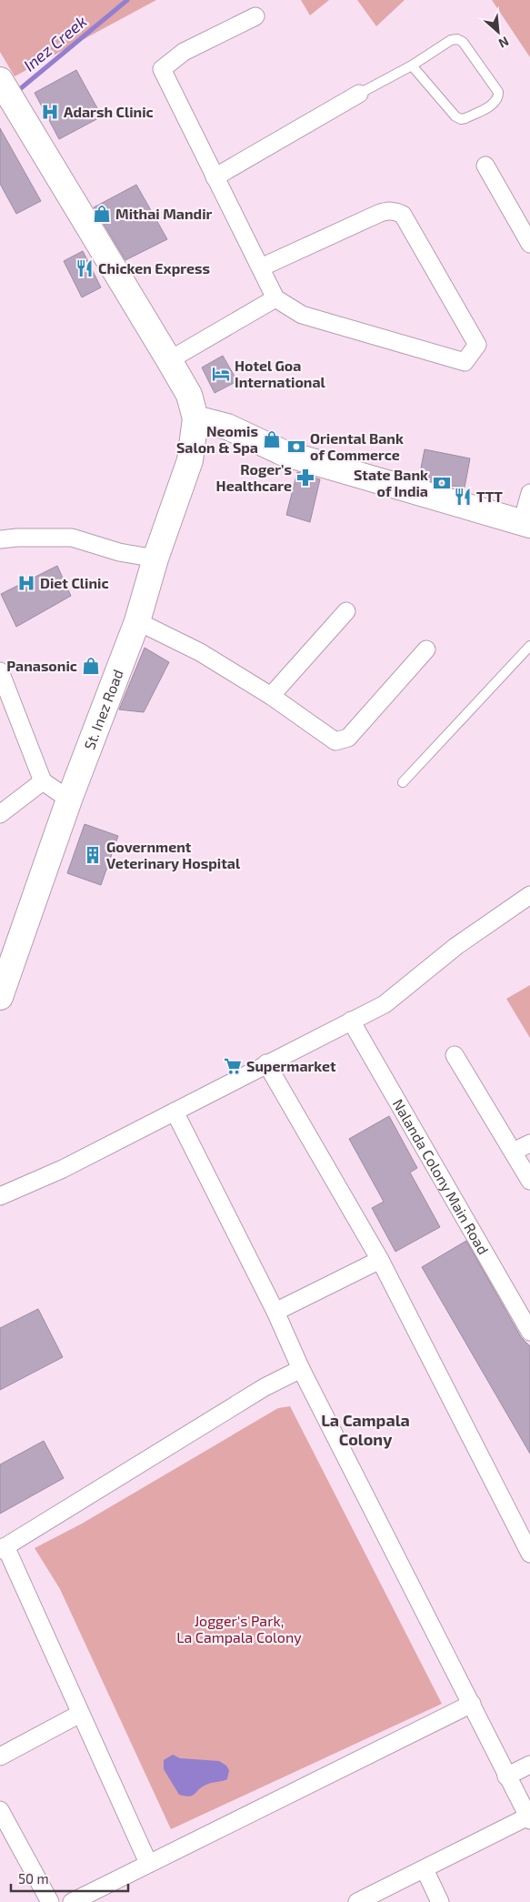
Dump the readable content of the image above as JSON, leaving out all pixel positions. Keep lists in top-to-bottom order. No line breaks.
{"streets":{"main road":["St. Inez Road"],"street":["Nalanda Colony Main Road"]},"districts":["La Campala Colony"],"water":["Inez Creek"],"parks":["Jogger's Park, La Campala Colony"],"places":{"hospital":["Adarsh Clinic","Diet Clinic"],"shop":["Mithai Mandir","Neomis Salon & Spa","Panasonic"],"restaurant":["Chicken Express","TTT"],"hotel":["Hotel Goa International"],"bank":["Oriental Bank of Commerce","State Bank of India"],"pharmacy":["Roger's Healthcare"],"building":["Government Veterinary Hospital"],"supermarket":["Supermarket"]},"scale_bar":"50 m","north":"bottom right"}
